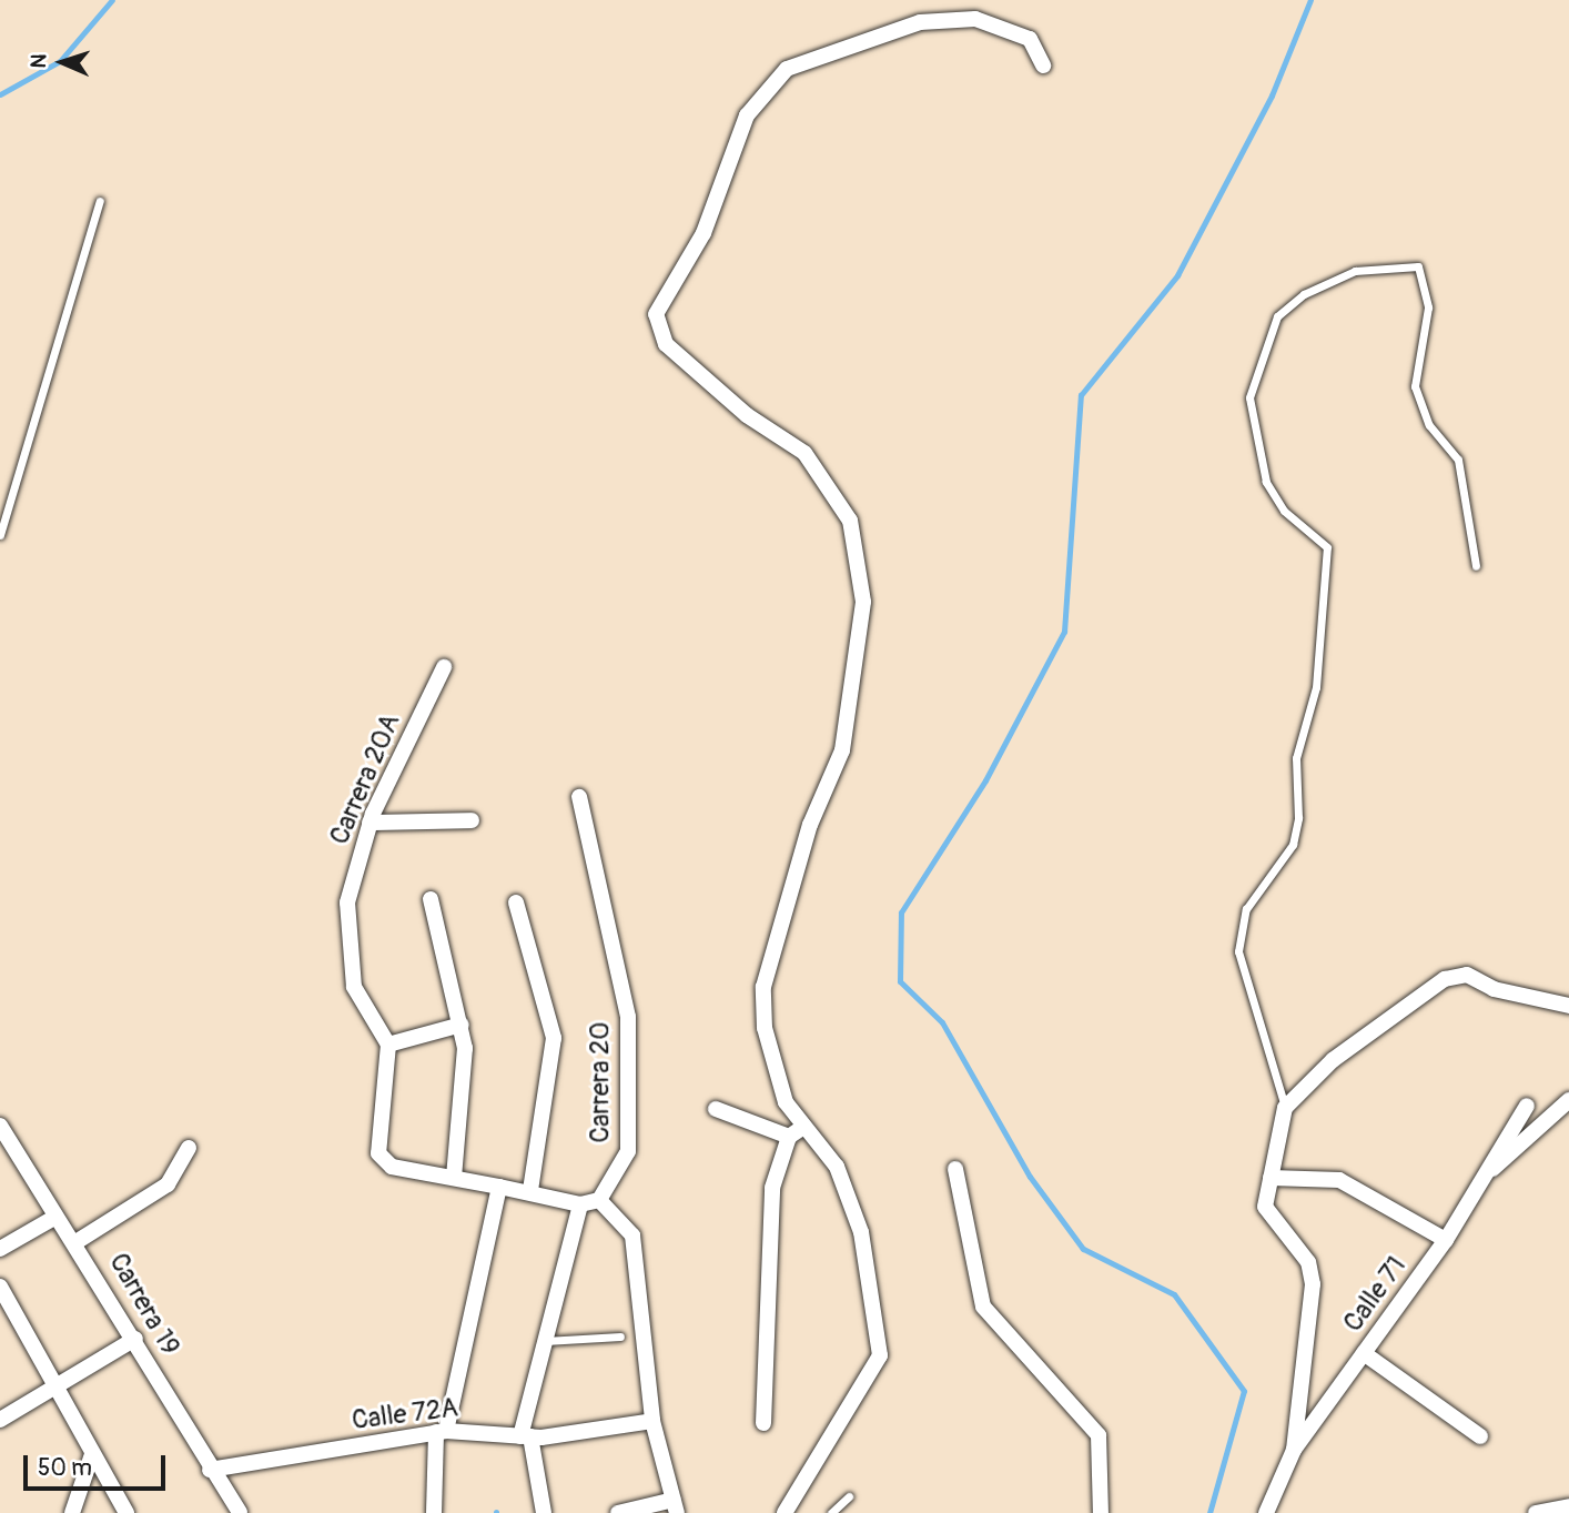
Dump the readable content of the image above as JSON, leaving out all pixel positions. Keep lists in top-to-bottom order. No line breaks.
{"streets":{"street":["Carrera 20A","Carrera 20","Calle 71","Carrera 19","Calle 72A"]},"crossings":[["Carrera 19","Calle 72A"]],"scale_bar":"50 m","north":"left"}
